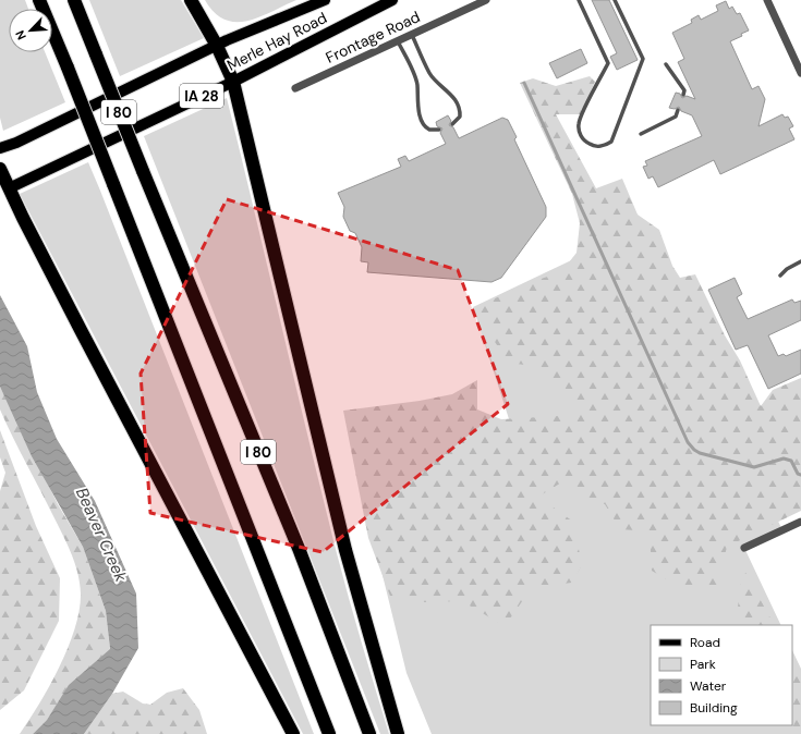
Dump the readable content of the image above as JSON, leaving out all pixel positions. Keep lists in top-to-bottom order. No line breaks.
{"streets":{"highway":["I 80"],"main road":["Merle Hay Road","IA 28"],"street":["Frontage Road"]},"water":["Beaver Creek"],"legend":["Road","Park","Water","Building"],"north":"bottom left"}
